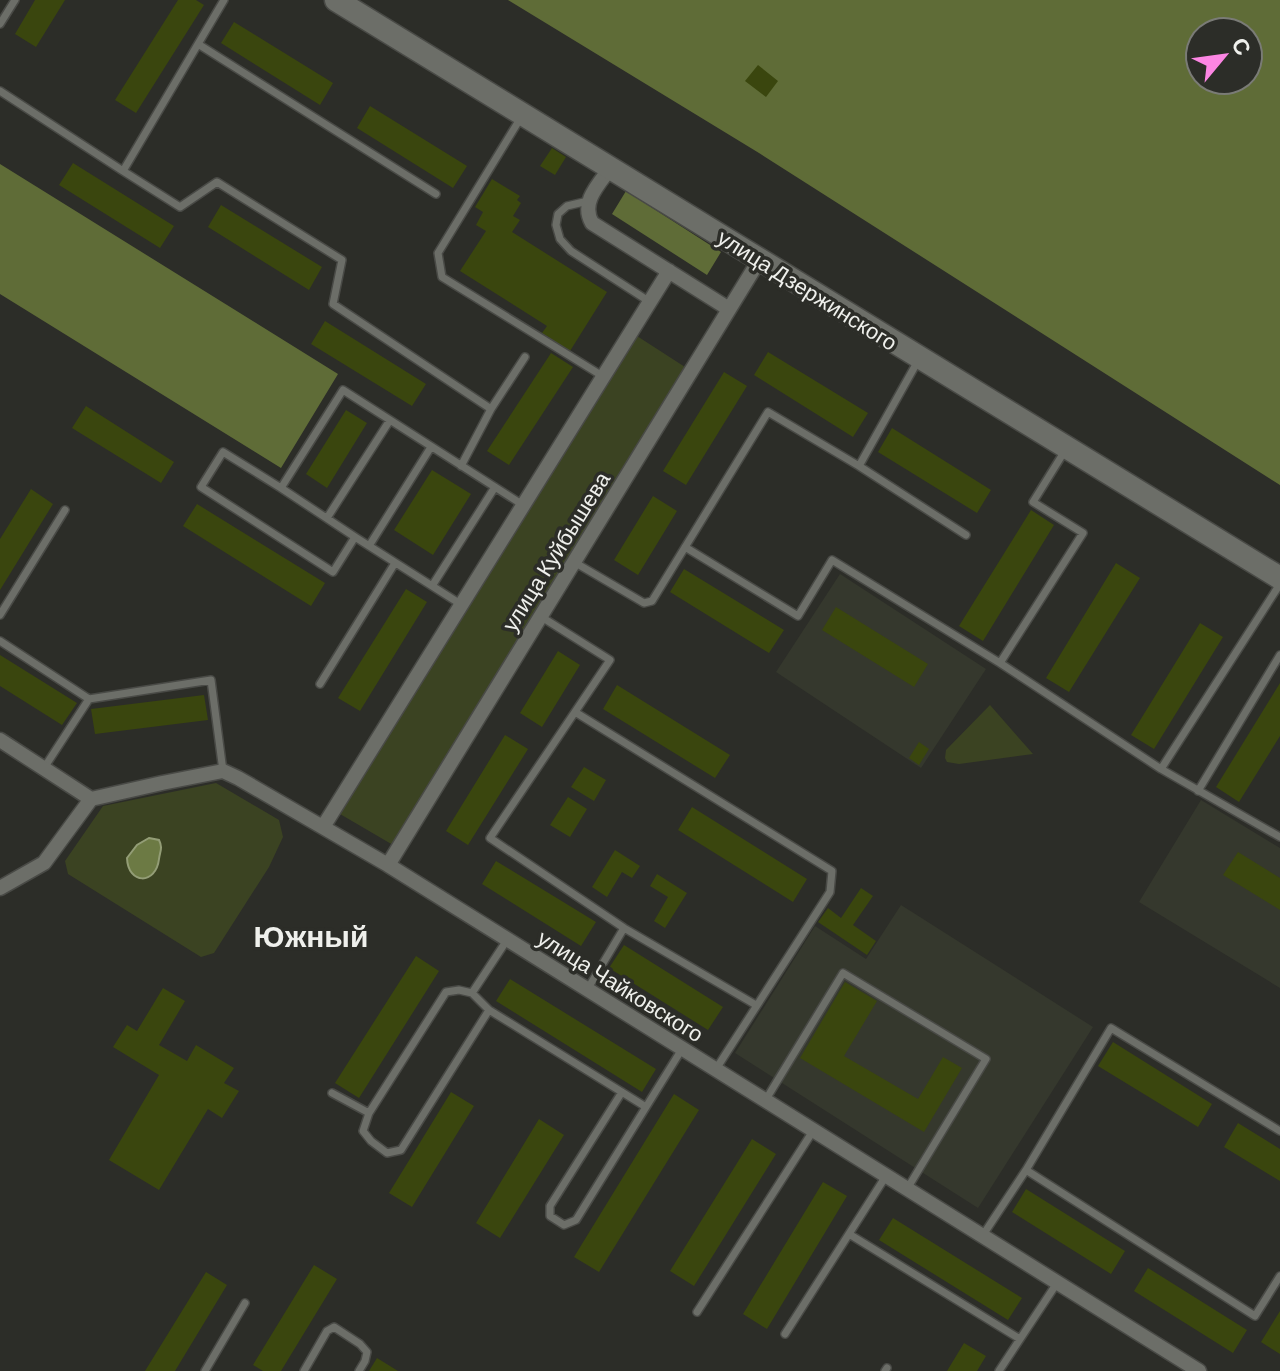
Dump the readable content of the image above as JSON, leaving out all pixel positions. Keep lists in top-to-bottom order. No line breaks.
{"streets":{"main road":["улица Дзержинского"],"street":["улица Куйбышева","улица Чайковского"]},"crossings":[["улица Дзержинского","улица Куйбышева"],["улица Куйбышева","улица Чайковского"]],"districts":["Южный"],"north":"top right"}
